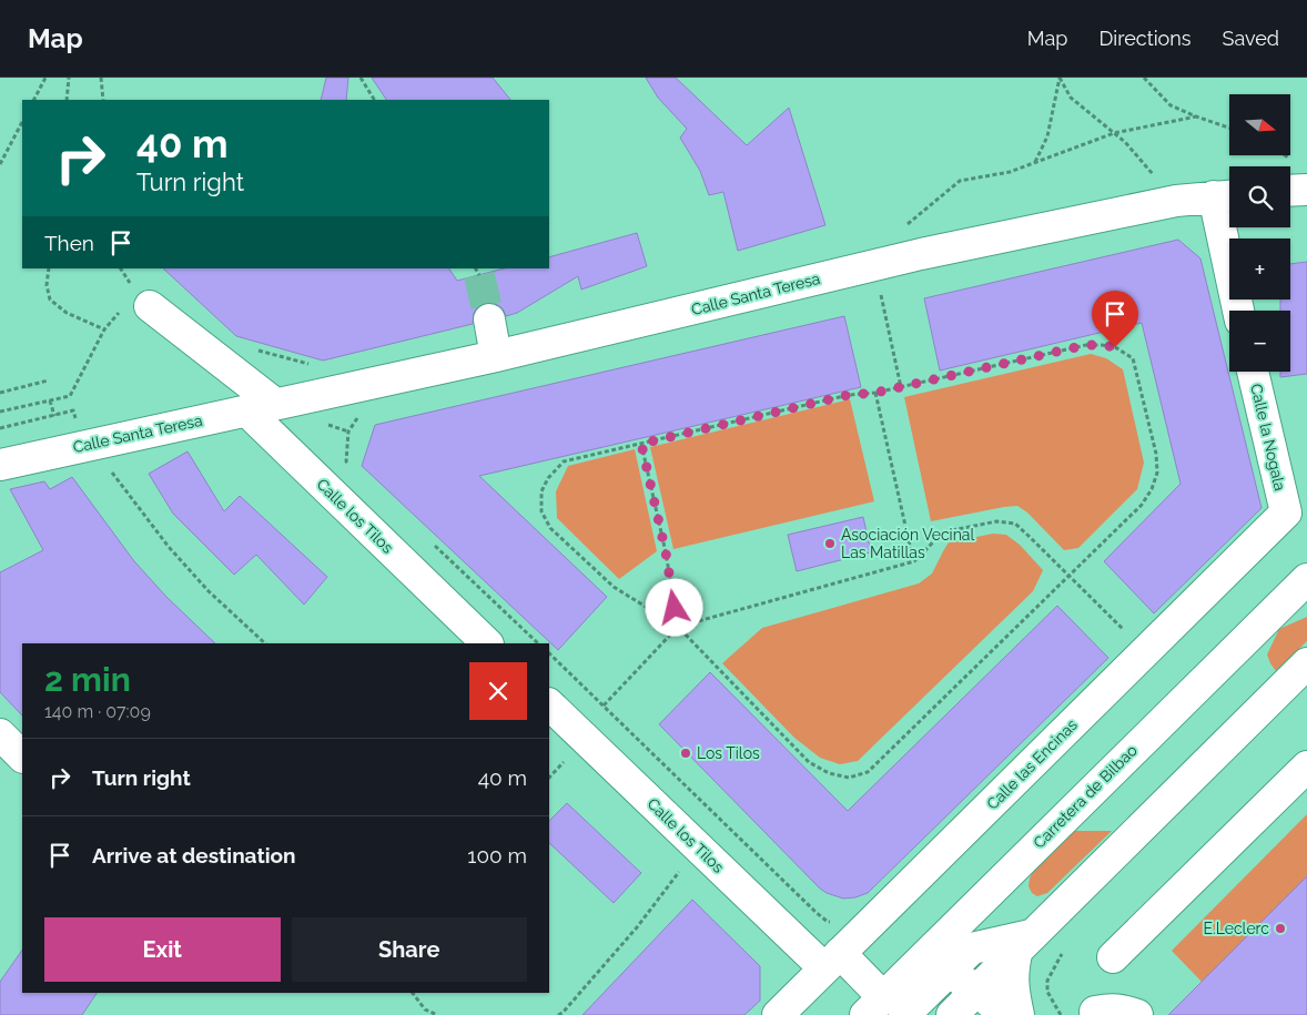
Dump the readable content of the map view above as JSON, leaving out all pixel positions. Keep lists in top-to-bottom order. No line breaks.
{"streets":{"street":["Calle Santa Teresa","Calle la Nogala","Calle los Tilos","Calle las Encinas","Carretera de Bilbao"]},"crossings":[["Calle Santa Teresa","Calle los Tilos"],["Calle la Nogala","Calle las Encinas"],["Calle los Tilos","Calle las Encinas"],["Calle los Tilos","Carretera de Bilbao"]],"places":["Asociación Vecinal Las Matillas","Los Tilos","E.Leclerc"],"north":"right","page":{"header":"Map","nav":["Map","Directions","Saved"],"map_buttons":["+","−"],"turn":["40 m","Turn right"],"then":"Then","heading":["2 min","140 m · 07:09"],"list":[{"name":"Turn right","value":"40 m"},{"name":"Arrive at destination","value":"100 m"}],"buttons":["Exit","Share"]}}
